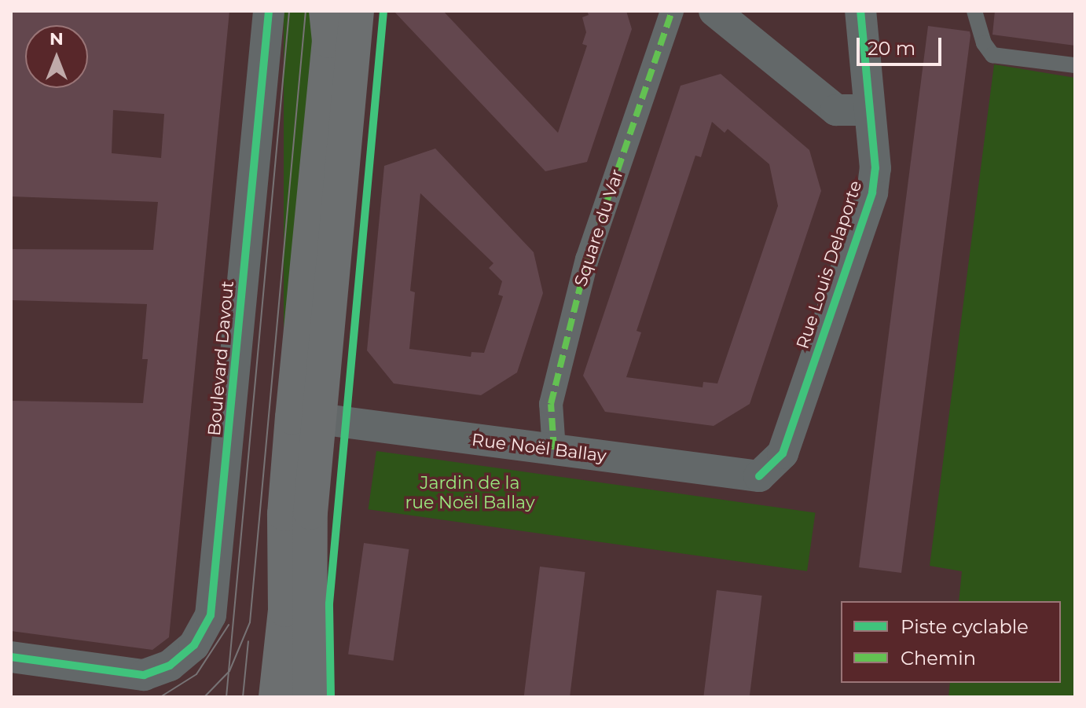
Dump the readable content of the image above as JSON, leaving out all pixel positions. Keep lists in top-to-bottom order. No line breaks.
{"streets":{"street":["Square du Var","Rue Louis Delaporte","Boulevard Davout","Rue Noël Ballay"]},"crossings":[["Square du Var","Rue Noël Ballay"],["Rue Louis Delaporte","Rue Noël Ballay"]],"parks":["Jardin de la rue Noël Ballay"],"legend":["Piste cyclable","Chemin"],"scale_bar":"20 m","north":"top"}
